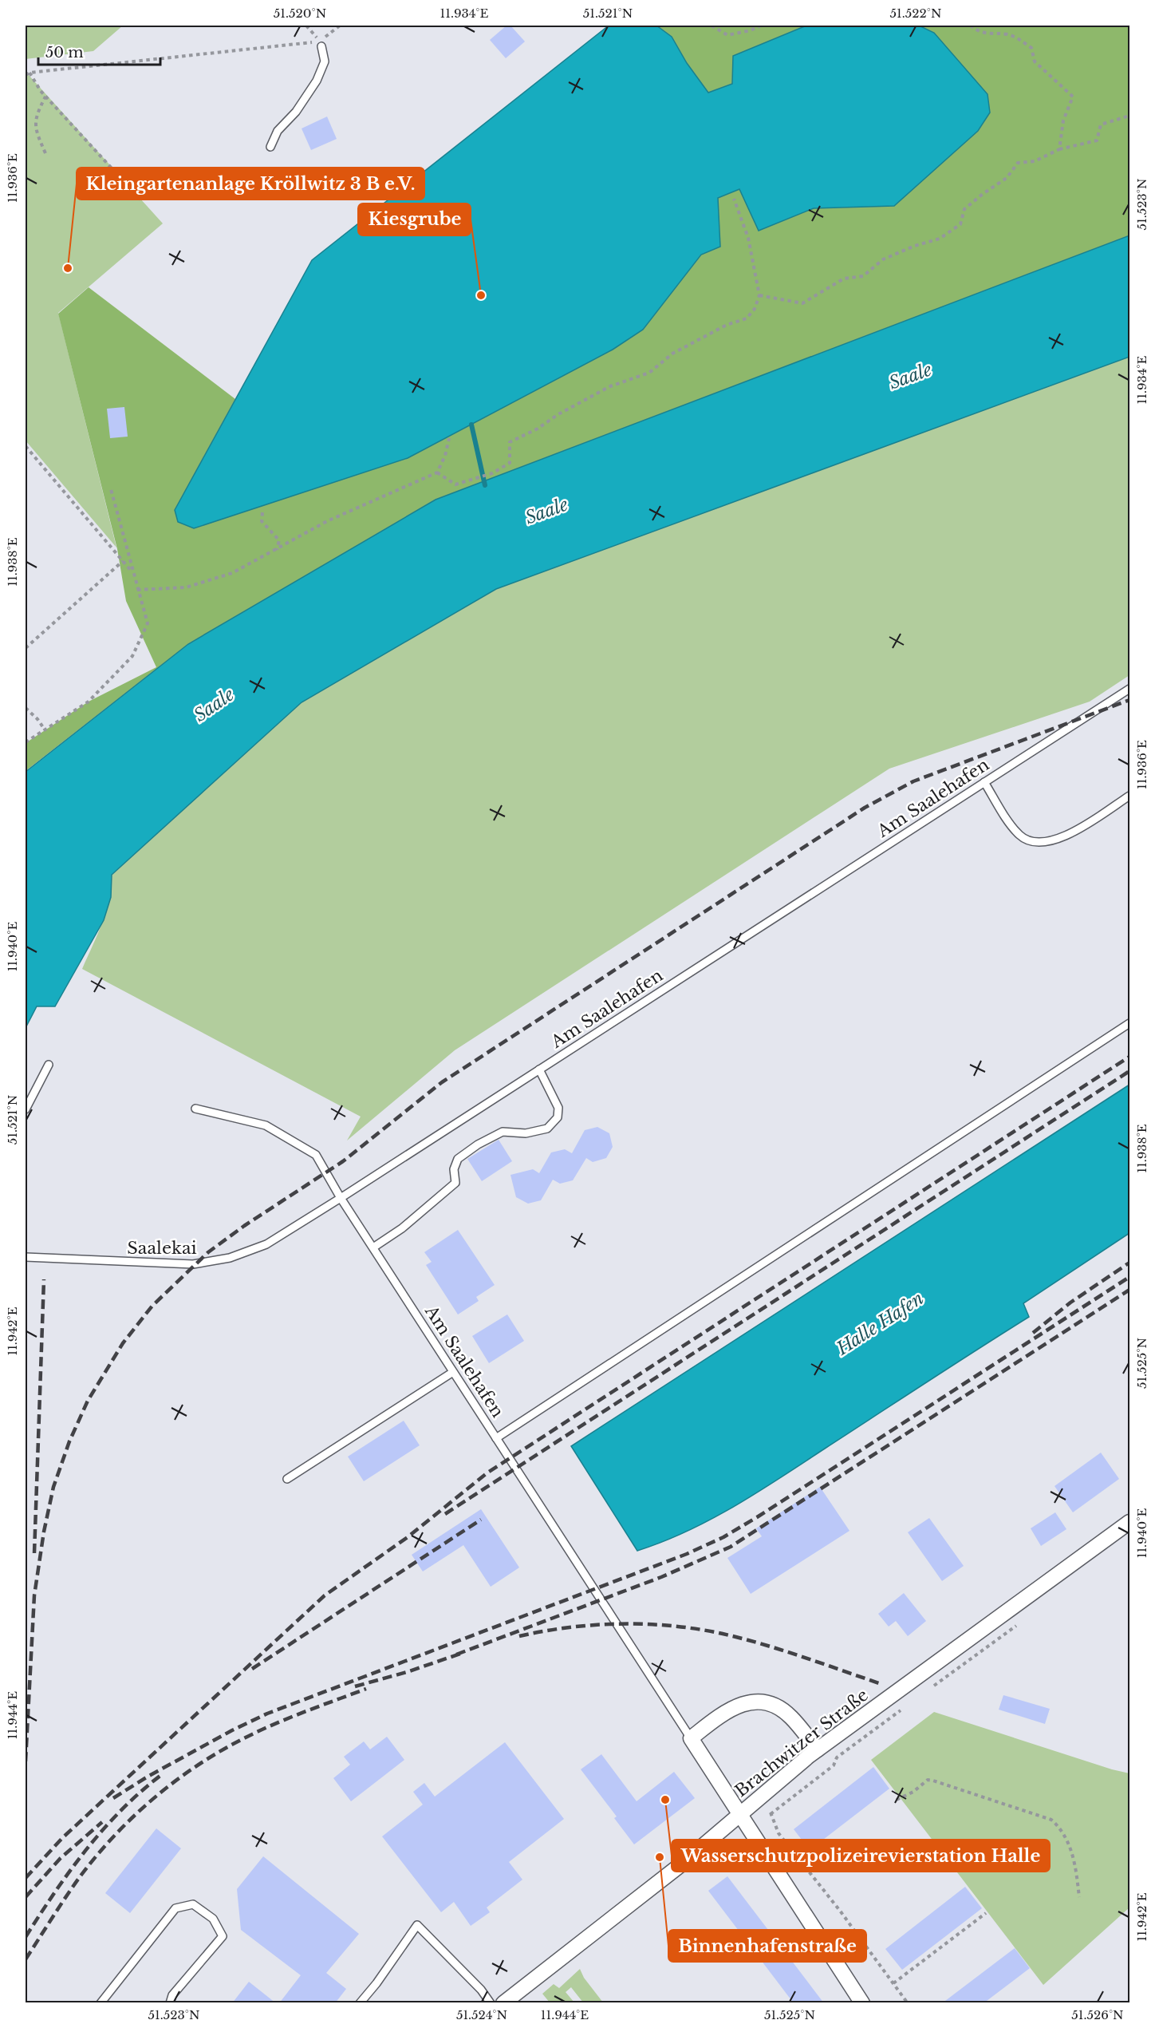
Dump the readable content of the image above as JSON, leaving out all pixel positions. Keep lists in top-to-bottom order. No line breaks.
{"streets":{"street":["Brachwitzer Straße"],"lane":["Am Saalehafen","Saalekai"]},"crossings":[["Am Saalehafen","Saalekai"]],"water":["Saale","Halle Hafen"],"places":["Kleingartenanlage Kröllwitz 3 B e.V.","Kiesgrube","Wasserschutzpolizeirevierstation Halle","Binnenhafenstraße"],"scale_bar":"50 m","coordinates":["51.520°N","11.934°E","51.521°N","51.522°N","11.936°E","51.523°N","11.938°E","11.940°E","11.942°E","51.525°N","11.944°E","51.524°N","51.526°N"]}
